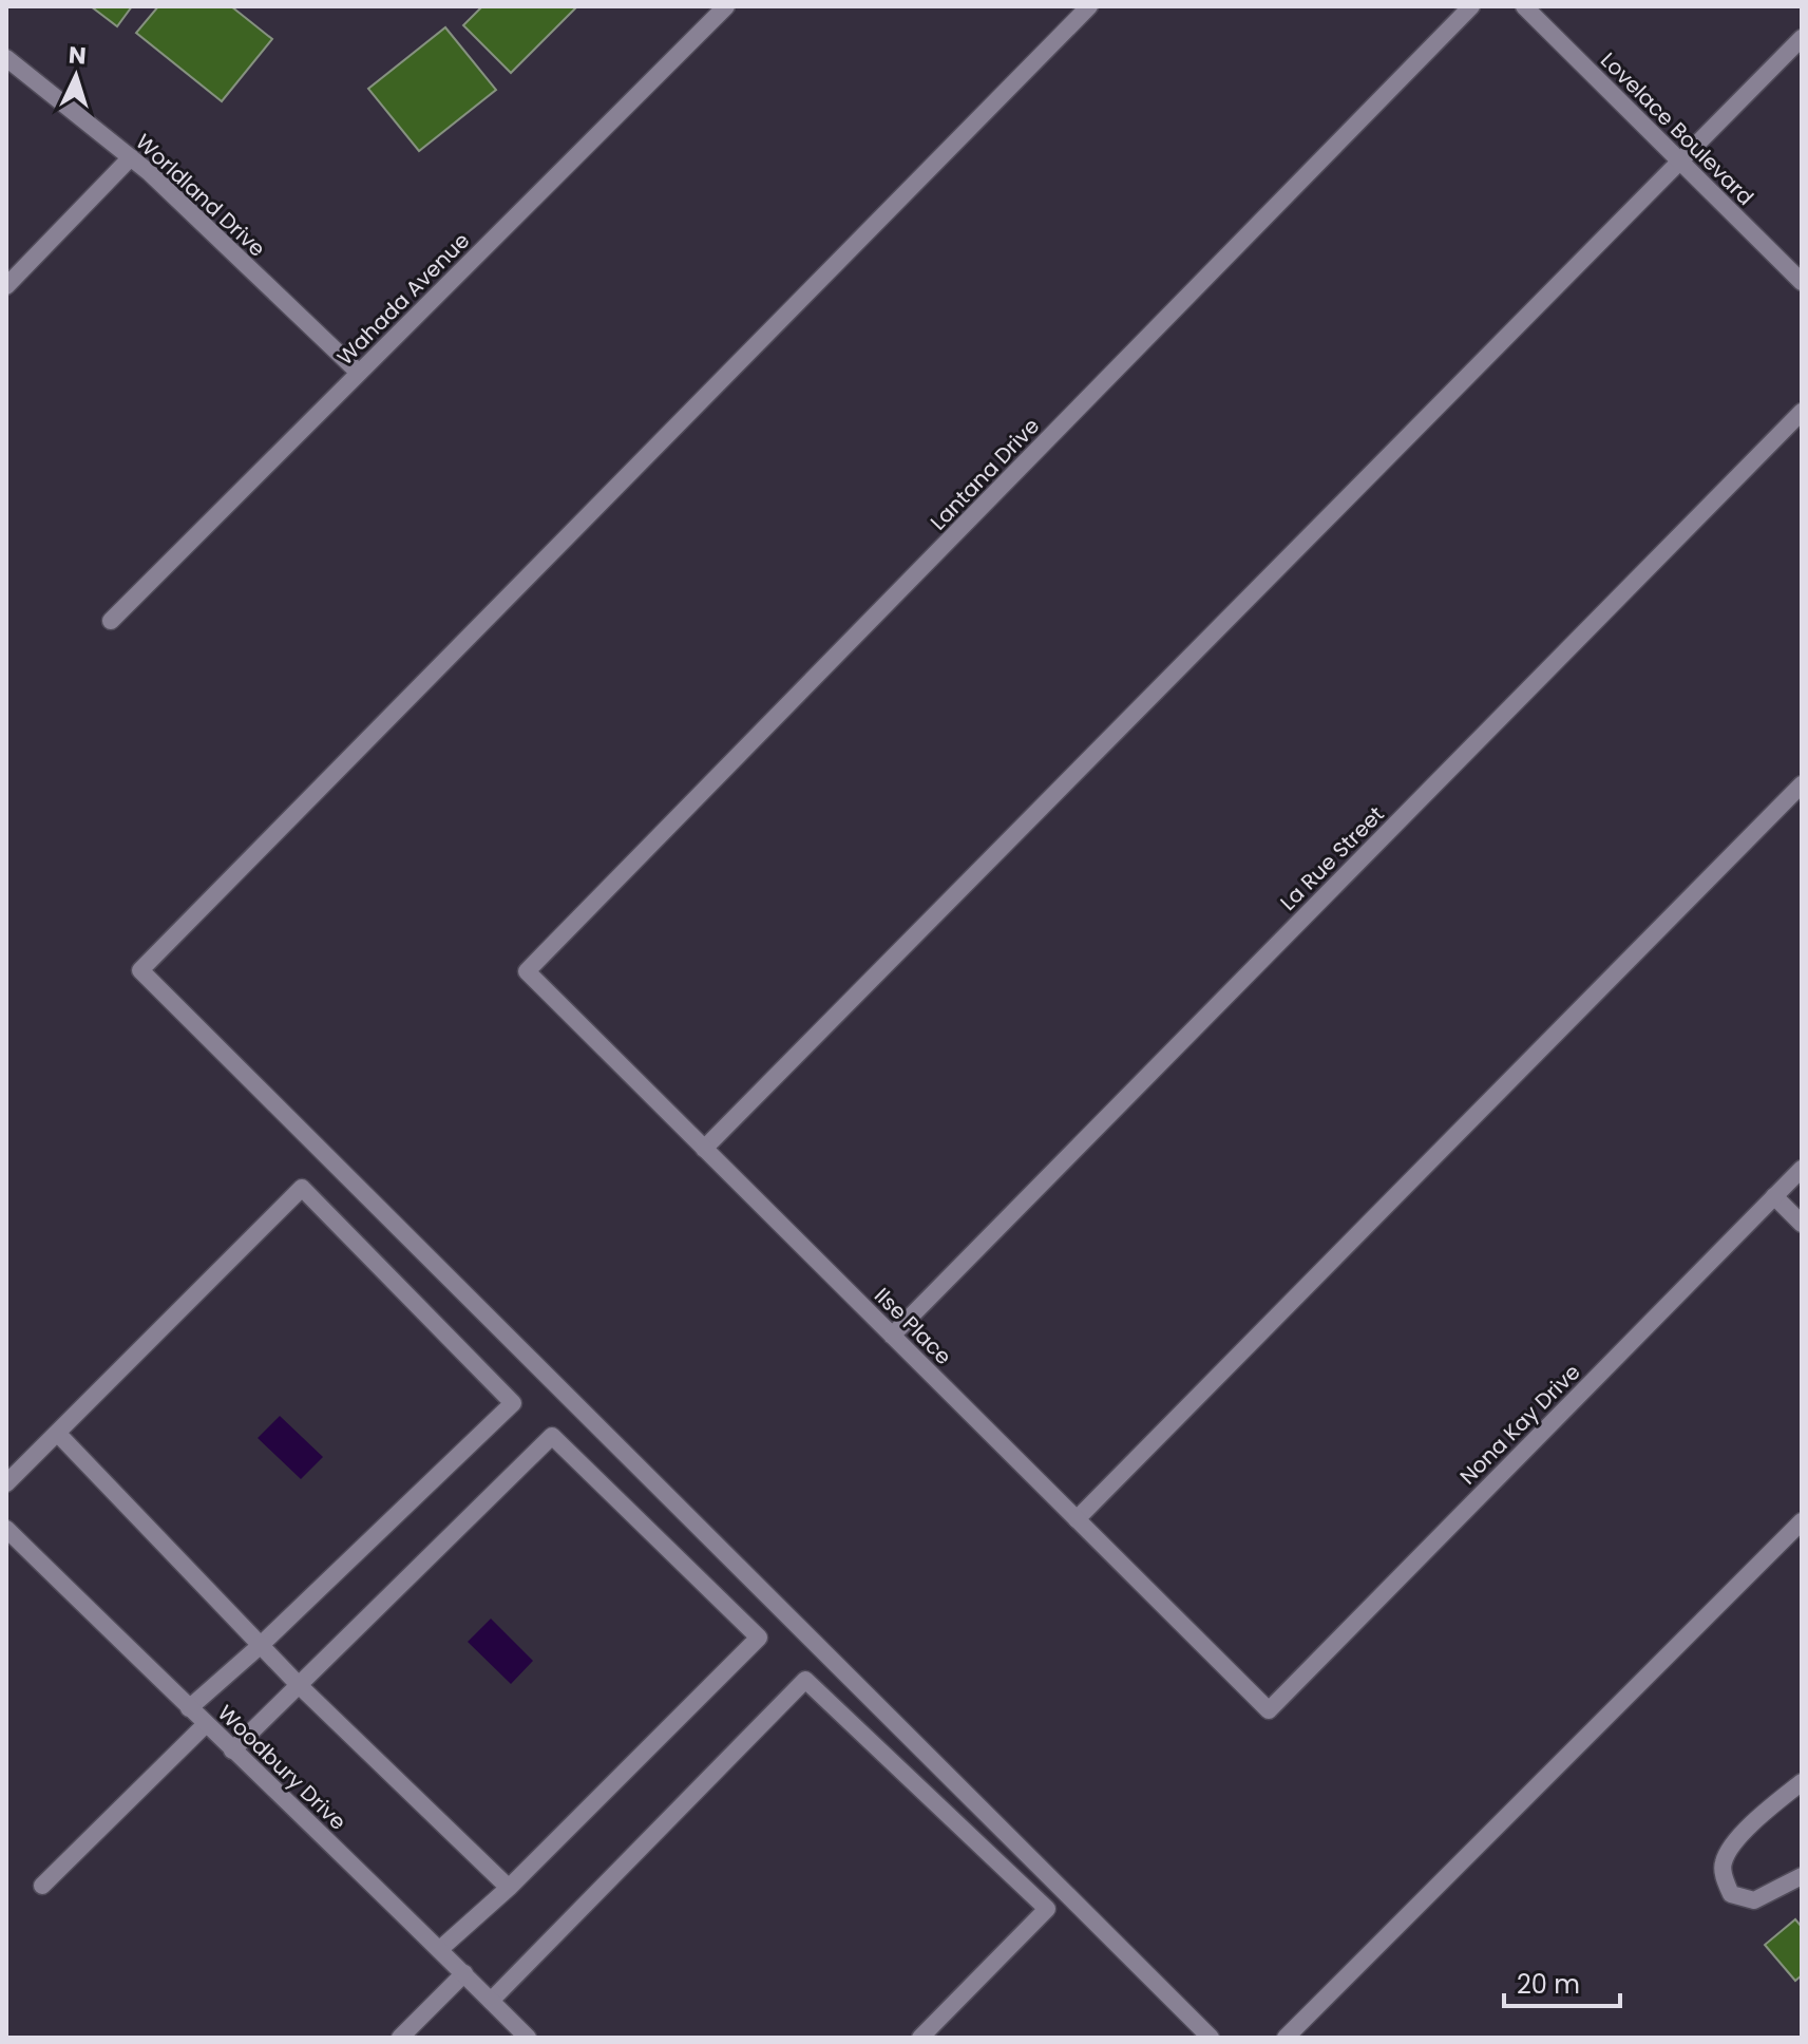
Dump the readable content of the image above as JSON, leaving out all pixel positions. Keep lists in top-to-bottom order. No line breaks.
{"streets":{"street":["Lovelace Boulevard","Worldland Drive","Wahada Avenue","Lantana Drive","La Rue Street","Ilse Place","Nona Kay Drive","Woodbury Drive"]},"crossings":[["Worldland Drive","Wahada Avenue"],["Lantana Drive","Ilse Place"],["La Rue Street","Ilse Place"],["Ilse Place","Nona Kay Drive"]],"scale_bar":"20 m","north":"top"}
